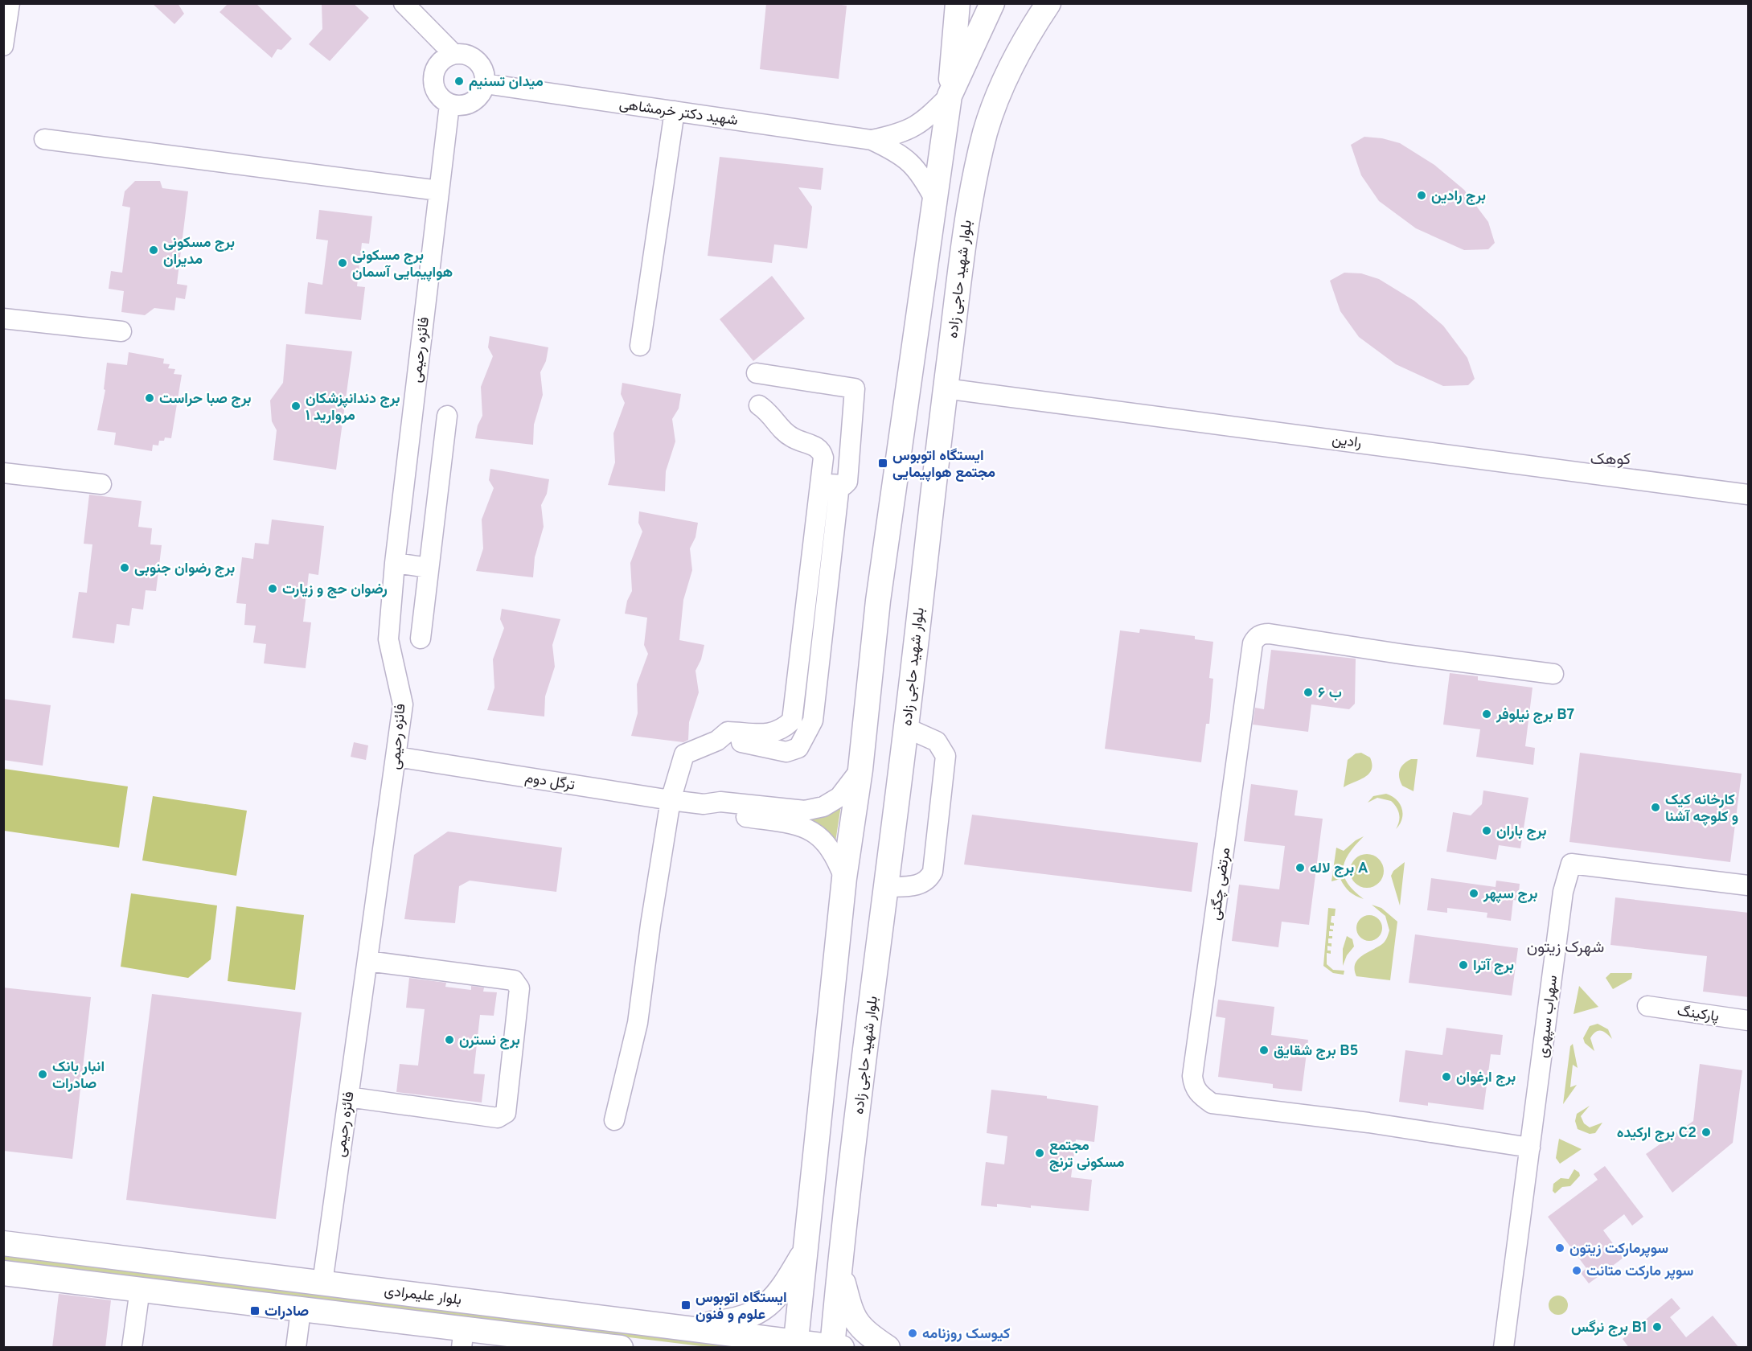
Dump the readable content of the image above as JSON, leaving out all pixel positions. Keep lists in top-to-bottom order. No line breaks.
{"streets":{"main road":["بلوار شهید حاجی زاده","بلوار علیمرادی"],"street":["شهید دکتر خرمشاهی","فائزه رحیمی","رادین","ترگل دوم","مرتضی چگنی","پارکینگ","سهراب سپهری"]},"crossings":[["شهید دکتر خرمشاهی","فائزه رحیمی"],["بلوار شهید حاجی زاده","رادین"],["بلوار شهید حاجی زاده","بلوار علیمرادی"],["فائزه رحیمی","ترگل دوم"],["فائزه رحیمی","بلوار علیمرادی"],["مرتضی چگنی","سهراب سپهری"]],"districts":["کوهک","شهرک زیتون"],"places":{"other":["میدان تسنیم","برج رادین","برج مسکونی مدیران","برج مسکونی هواپیمایی آسمان","برج صبا حراست","برج دندانپزشکان مروارید ۱","برج رضوان جنوبی","رضوان حج و زیارت","ب ۶","برج نیلوفر B7","کارخانه کیک و کلوچه آشنا","برج باران","برج لاله A","برج سپهر","برج آترا","برج نسترن","برج شقایق B5","انبار بانک صادرات","برج ارغوان","برج ارکیده C2","مجتمع مسکونی ترنج","سوپرمارکت زیتون","سوپر مارکت متانت","برج نرگس B1","کیوسک روزنامه"],"transit":["ایستگاه اتوبوس مجتمع هواپیمایی","ایستگاه اتوبوس علوم و فنون","صادرات"]}}
